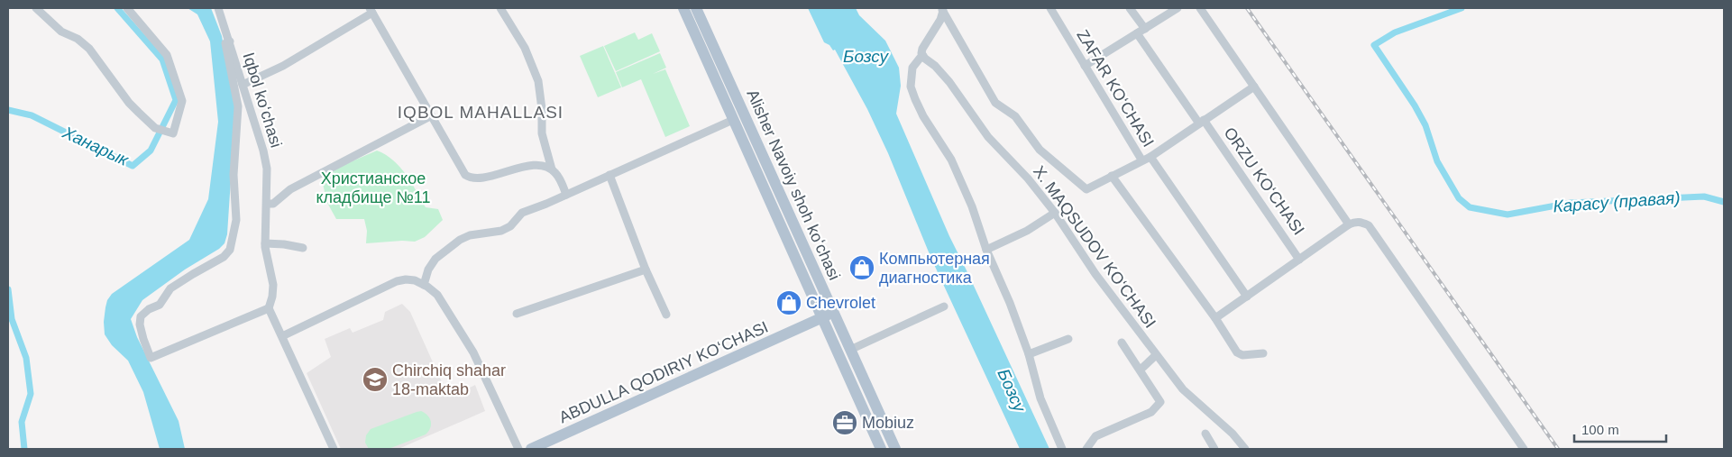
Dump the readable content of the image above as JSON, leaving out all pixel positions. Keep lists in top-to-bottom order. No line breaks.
{"streets":{"main road":["Alisher Navoiy shoh koʻchasi","ABDULLA QODIRIY KO‘CHASI"],"street":["ZAFAR KO‘CHASI","Iqbol koʻchasi","ORZU KO‘CHASI","X. MAQSUDOV KO‘CHASI"]},"crossings":[["Alisher Navoiy shoh koʻchasi","ABDULLA QODIRIY KO‘CHASI"]],"districts":["IQBOL MAHALLASI"],"water":["Бозсу","Ханарык","Карасу (правая)"],"parks":["Христианское кладбище №11"],"places":{"shop":["Компьютерная диагностика","Chevrolet"],"school or university":["Chirchiq shahar 18-maktab"],"office":["Mobiuz"]},"scale_bar":"100 m"}
